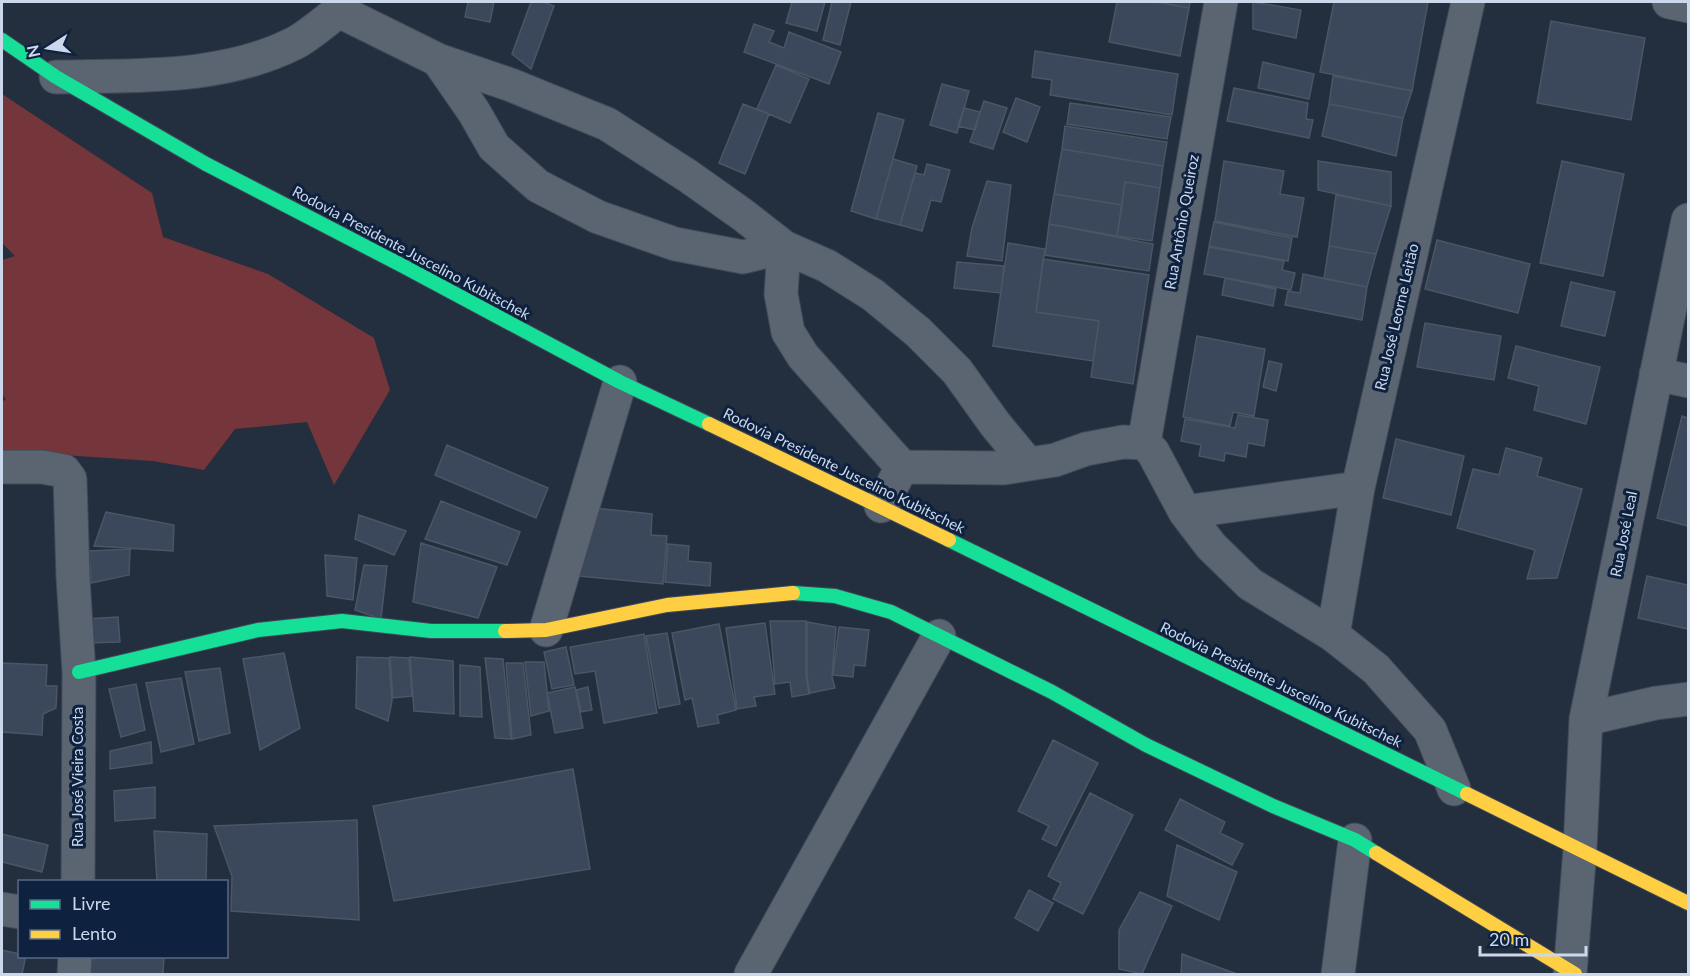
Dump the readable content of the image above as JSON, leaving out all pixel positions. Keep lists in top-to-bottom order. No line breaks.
{"streets":{"main road":["Rodovia Presidente Juscelino Kubitschek"],"street":["Rua Antônio Queiroz","Rua José Leorne Leitão","Rua José Leal","Rua José Vieira Costa"]},"crossings":[["Rodovia Presidente Juscelino Kubitschek","Rua José Leal"]],"legend":["Livre","Lento"],"scale_bar":"20 m","north":"left"}
